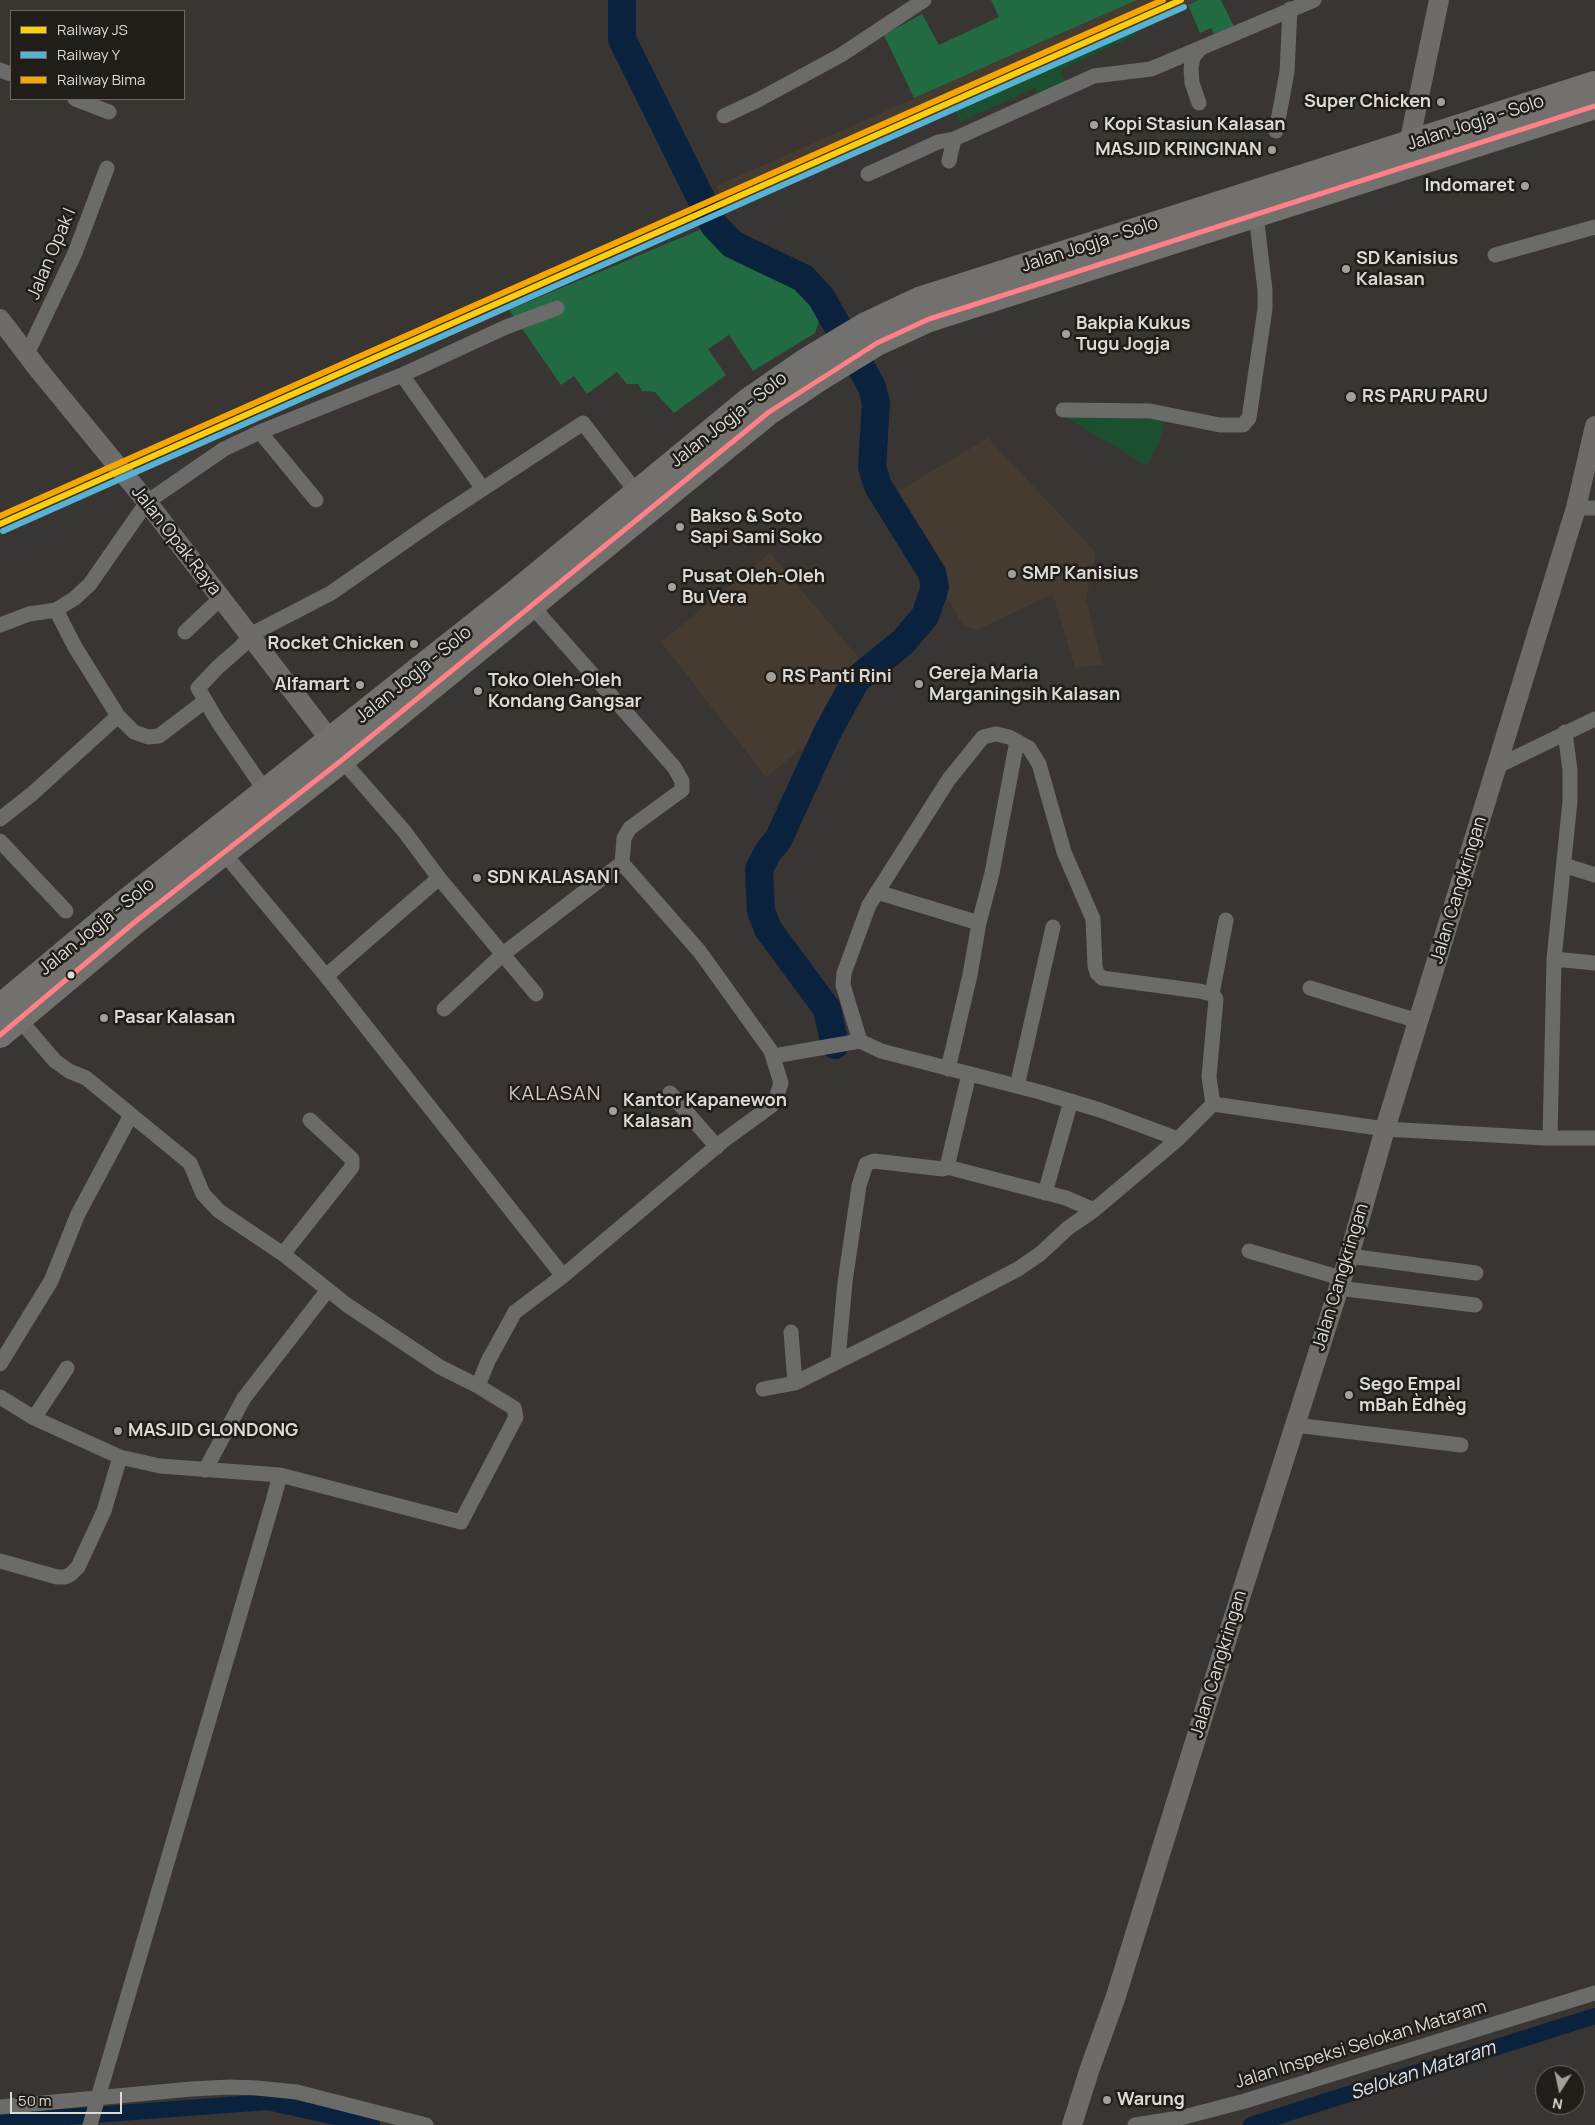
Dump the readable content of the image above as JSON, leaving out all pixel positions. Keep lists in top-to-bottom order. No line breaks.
{"streets":{"highway":["Jalan Jogja - Solo"],"main road":["Jalan Opak Raya","Jalan Cangkringan"],"street":["Jalan Opak I","Jalan Inspeksi Selokan Mataram"]},"crossings":[["Jalan Jogja - Solo","Jalan Opak Raya"],["Jalan Opak I","Jalan Opak Raya"]],"districts":["KALASAN"],"water":["Selokan Mataram"],"places":["Super Chicken","Kopi Stasiun Kalasan","MASJID KRINGINAN","Indomaret","SD Kanisius Kalasan","Bakpia Kukus Tugu Jogja","RS PARU PARU","Bakso & Soto Sapi Sami Soko","SMP Kanisius","Pusat Oleh-Oleh Bu Vera","Rocket Chicken","RS Panti Rini","Gereja Maria Marganingsih Kalasan","Alfamart","Toko Oleh-Oleh Kondang Gangsar","SDN KALASAN I","Pasar Kalasan","Kantor Kapanewon Kalasan","Sego Empal mBah Èdhèg","MASJID GLONDONG","Warung"],"lines":["rail line JS","rail line Bima","rail line Y"],"legend":["Railway JS","Railway Y","Railway Bima"],"scale_bar":"50 m","north":"bottom"}
